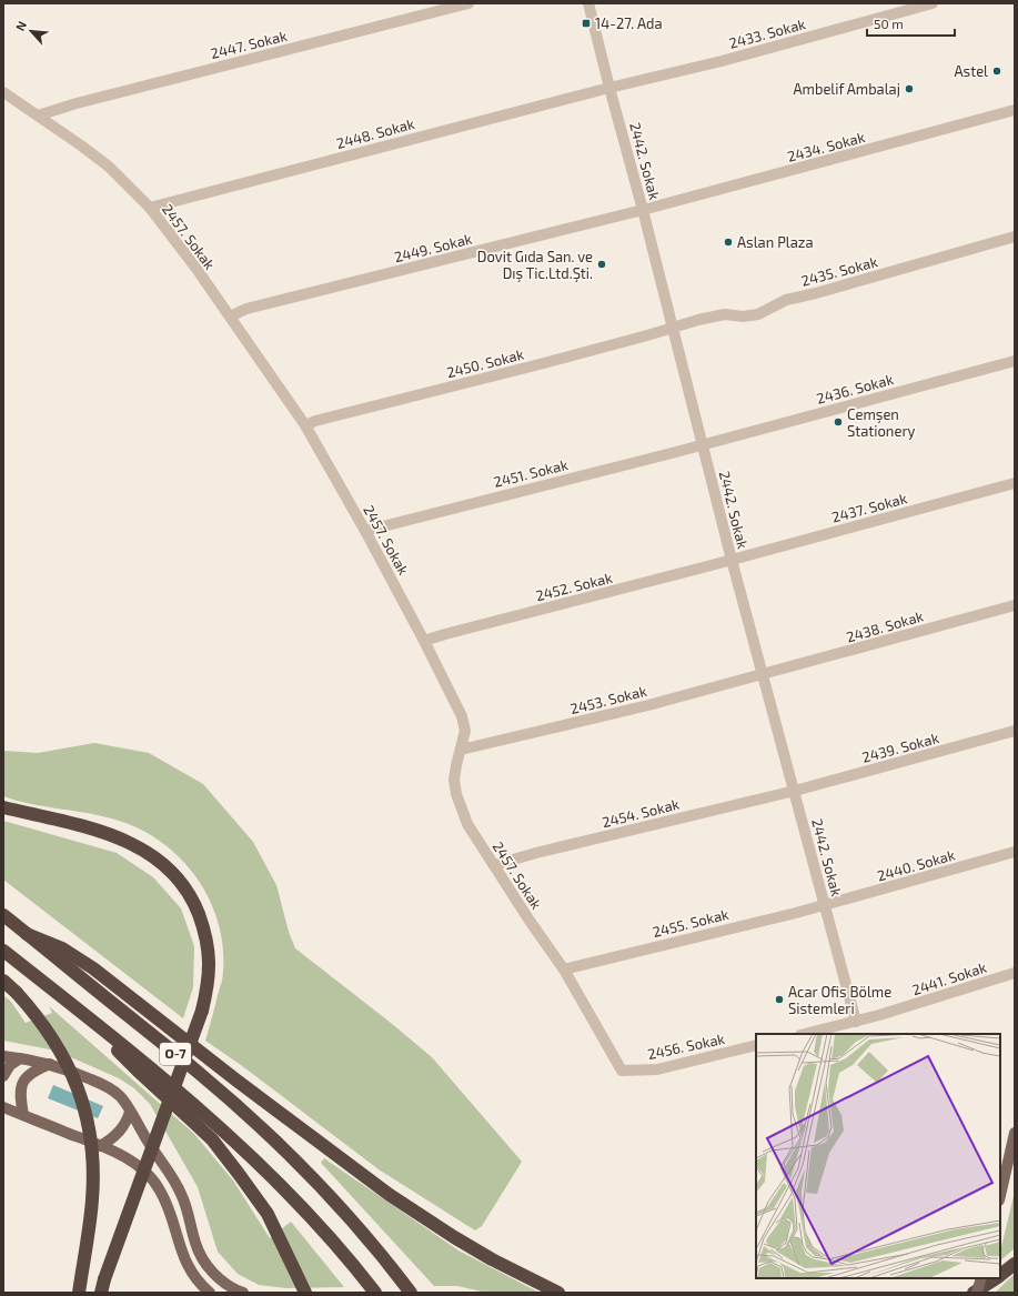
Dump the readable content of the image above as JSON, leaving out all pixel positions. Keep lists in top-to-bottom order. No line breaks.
{"streets":{"highway":["O-7"],"street":["2433. Sokak","2447. Sokak","2448. Sokak","2434. Sokak","2442. Sokak","2457. Sokak","2449. Sokak","2435. Sokak","2450. Sokak","2436. Sokak","2451. Sokak","2437. Sokak","2452. Sokak","2438. Sokak","2453. Sokak","2439. Sokak","2454. Sokak","2440. Sokak","2455. Sokak","2441. Sokak","2456. Sokak"]},"crossings":[["2433. Sokak","2448. Sokak"],["2433. Sokak","2442. Sokak"],["2447. Sokak","2457. Sokak"],["2448. Sokak","2442. Sokak"],["2448. Sokak","2457. Sokak"],["2434. Sokak","2442. Sokak"],["2434. Sokak","2449. Sokak"],["2442. Sokak","2449. Sokak"],["2442. Sokak","2435. Sokak"],["2442. Sokak","2450. Sokak"],["2442. Sokak","2436. Sokak"],["2442. Sokak","2451. Sokak"],["2442. Sokak","2437. Sokak"],["2442. Sokak","2452. Sokak"],["2442. Sokak","2438. Sokak"],["2442. Sokak","2453. Sokak"],["2442. Sokak","2439. Sokak"],["2442. Sokak","2454. Sokak"],["2442. Sokak","2440. Sokak"],["2442. Sokak","2455. Sokak"],["2442. Sokak","2441. Sokak"],["2457. Sokak","2449. Sokak"],["2457. Sokak","2450. Sokak"],["2457. Sokak","2451. Sokak"],["2457. Sokak","2452. Sokak"],["2457. Sokak","2453. Sokak"],["2457. Sokak","2454. Sokak"],["2457. Sokak","2455. Sokak"],["2457. Sokak","2456. Sokak"],["2435. Sokak","2450. Sokak"],["2436. Sokak","2451. Sokak"],["2437. Sokak","2452. Sokak"],["2438. Sokak","2453. Sokak"],["2439. Sokak","2454. Sokak"],["2440. Sokak","2455. Sokak"]],"places":{"transit":["14-27. Ada"],"other":["Astel","Ambelif Ambalaj","Aslan Plaza","Dovit Gıda San. ve Dış Tic.Ltd.Şti.","Cemşen Stationery","Acar Ofis Bölme Sistemleri"]},"scale_bar":"50 m","north":"top left"}
